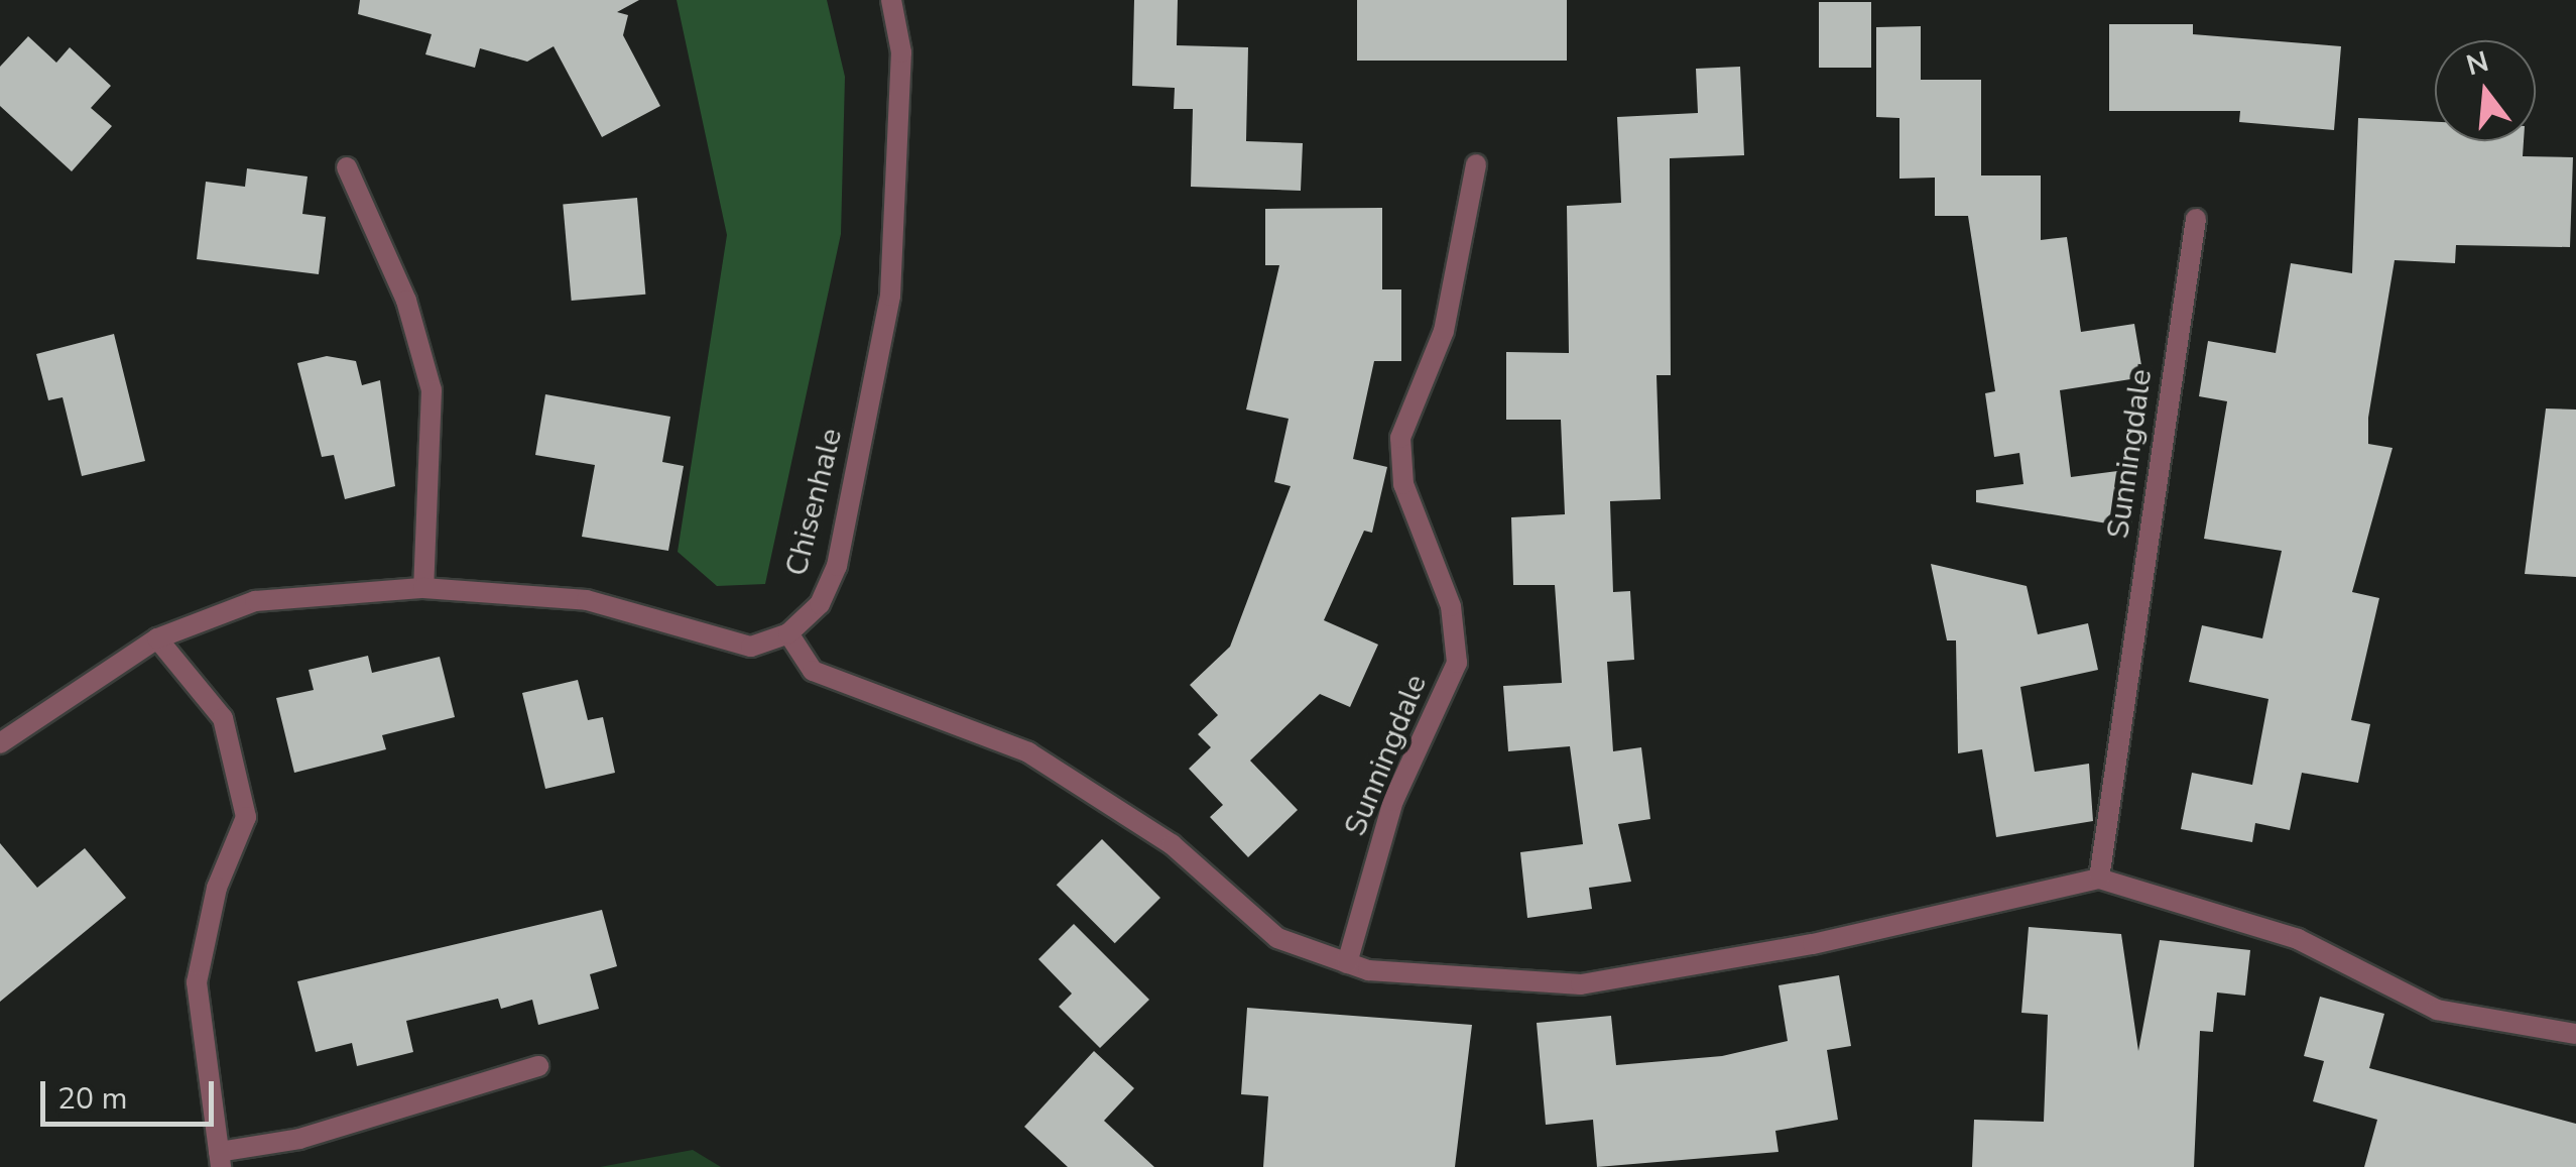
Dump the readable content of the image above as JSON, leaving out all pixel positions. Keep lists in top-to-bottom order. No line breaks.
{"streets":{"street":["Sunningdale","Chisenhale"]},"scale_bar":"20 m","north":"top"}
